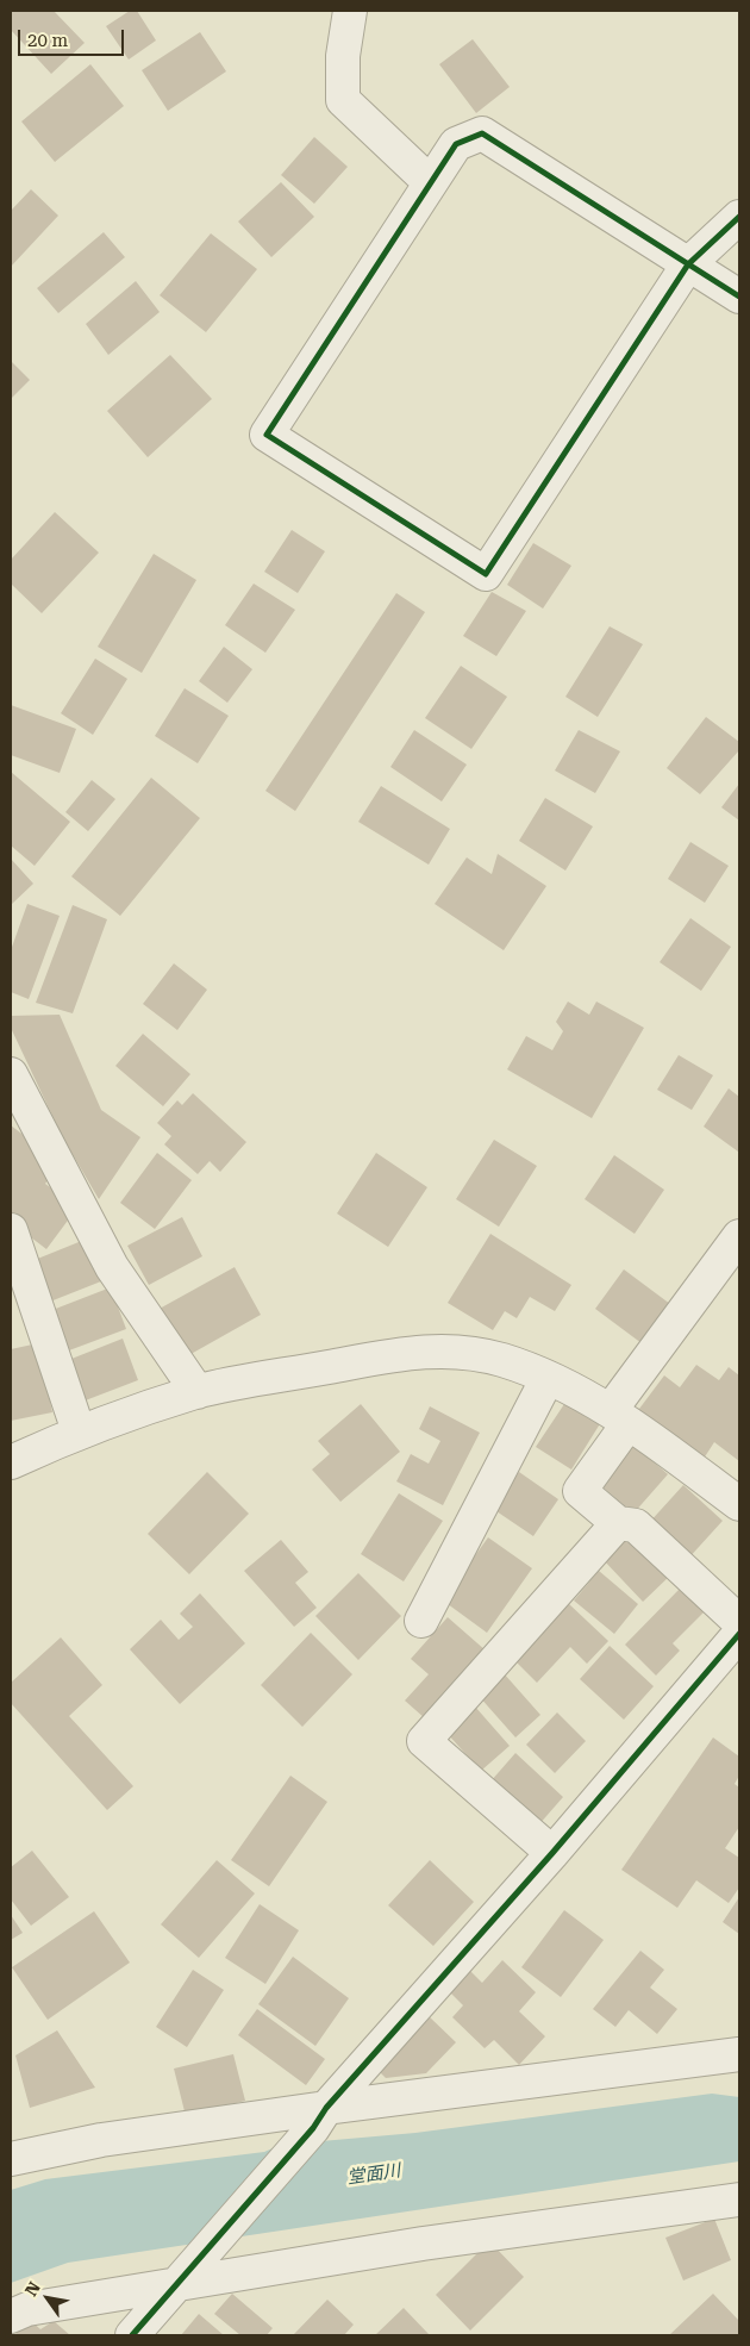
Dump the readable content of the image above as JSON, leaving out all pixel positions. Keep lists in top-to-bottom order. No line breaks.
{"water":["堂面川"],"scale_bar":"20 m","north":"top left"}
